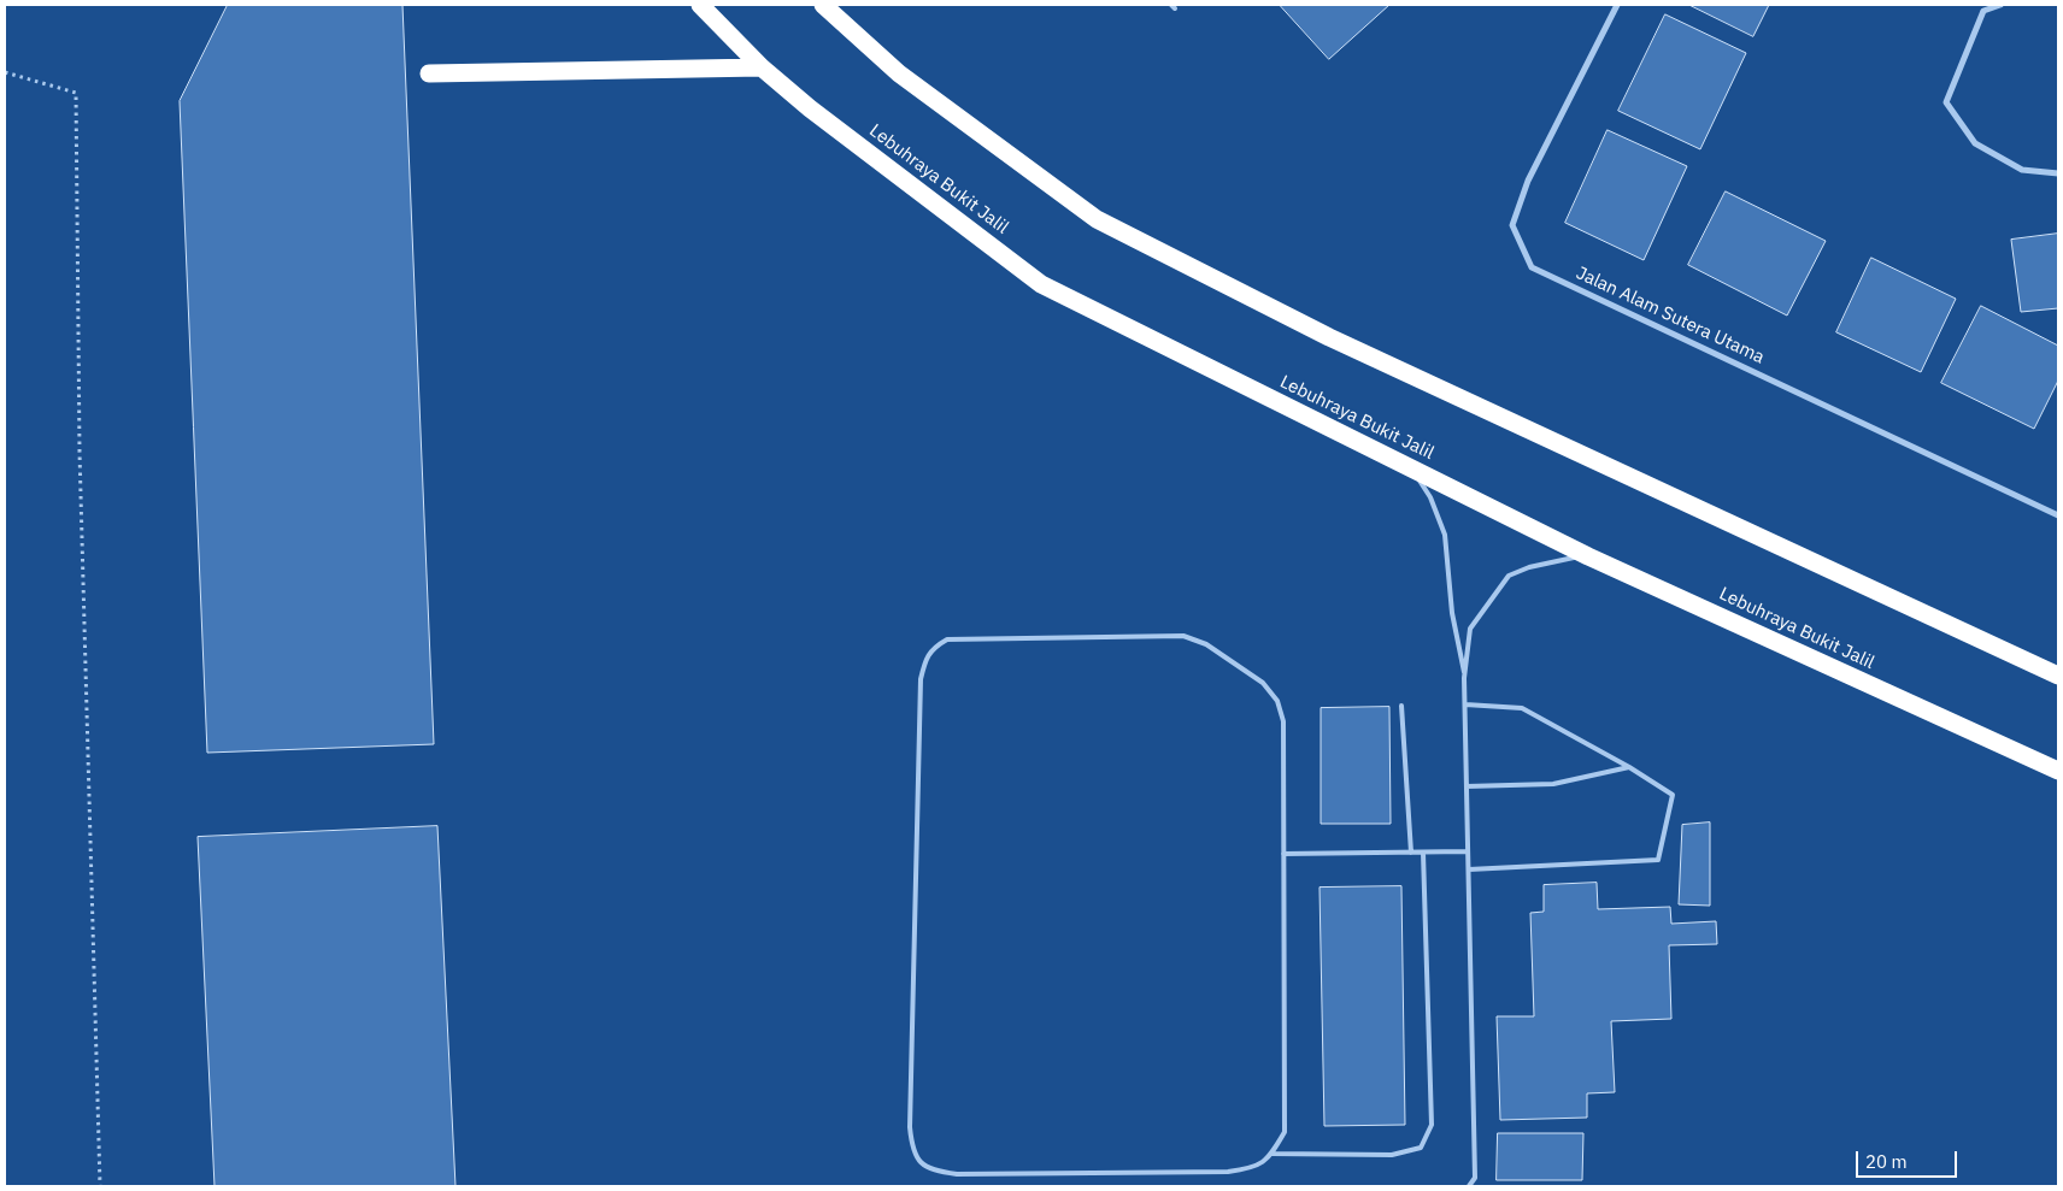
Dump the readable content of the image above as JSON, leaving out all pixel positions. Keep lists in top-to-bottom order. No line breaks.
{"streets":{"highway":["Lebuhraya Bukit Jalil"],"street":["Jalan Alam Sutera Utama"]},"scale_bar":"20 m"}
